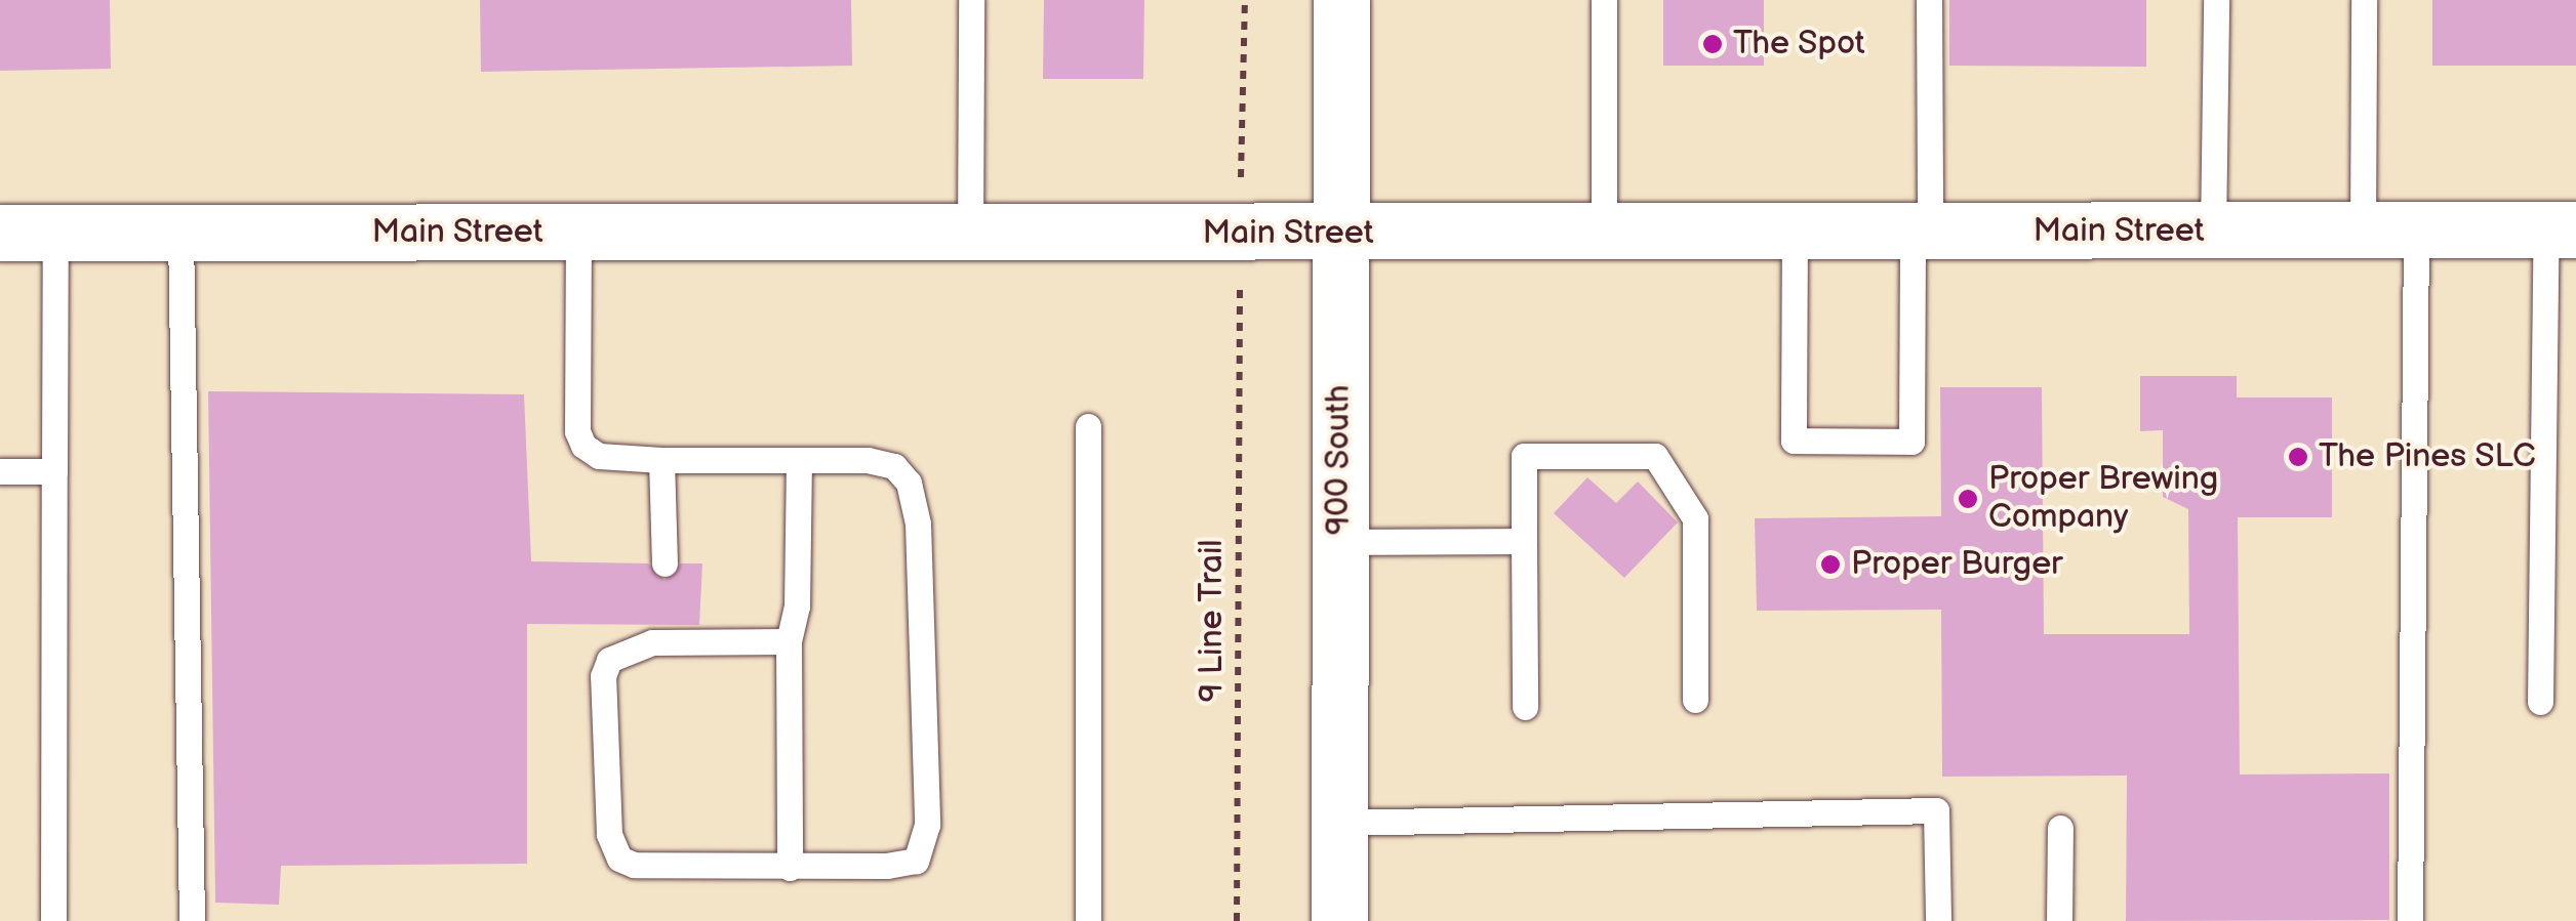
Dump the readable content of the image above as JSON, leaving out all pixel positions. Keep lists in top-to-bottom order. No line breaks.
{"streets":{"street":["Main Street","900 South"],"path":["9 Line Trail"]},"crossings":[["Main Street","900 South"]],"places":["The Spot","The Pines SLC","Proper Brewing Company","Proper Burger"]}
